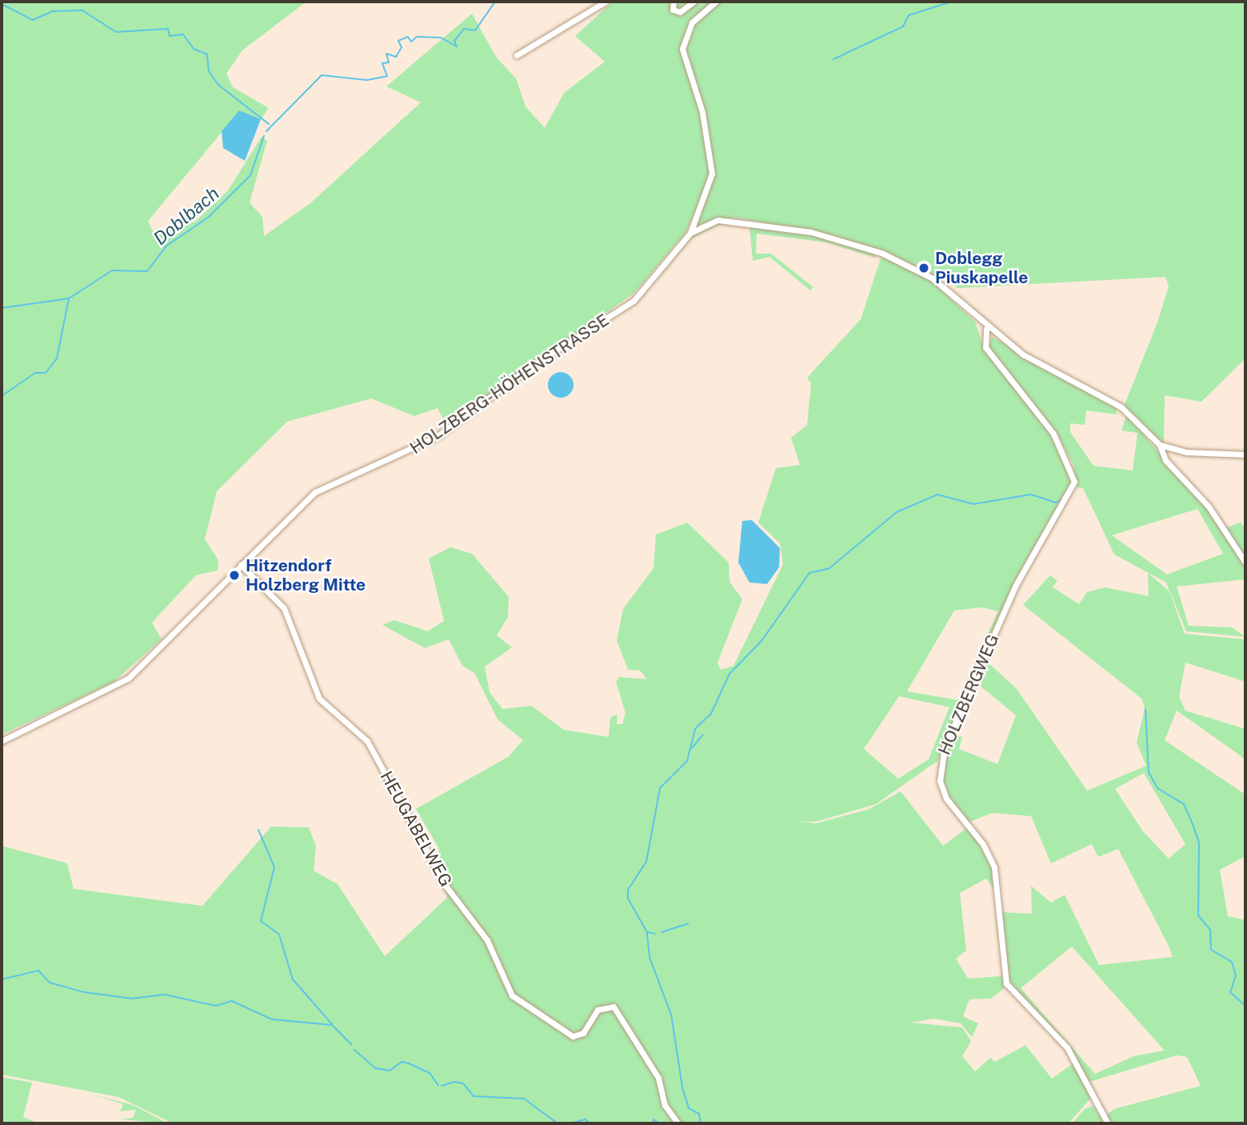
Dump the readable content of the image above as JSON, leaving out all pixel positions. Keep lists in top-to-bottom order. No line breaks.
{"streets":{"street":["HOLZBERG-HÖHENSTRASSE","HOLZBERGWEG","HEUGABELWEG"]},"crossings":[["HOLZBERG-HÖHENSTRASSE","HOLZBERGWEG"],["HOLZBERG-HÖHENSTRASSE","HEUGABELWEG"]],"water":["Doblbach"],"places":["Doblegg Piuskapelle","Hitzendorf Holzberg Mitte"]}
